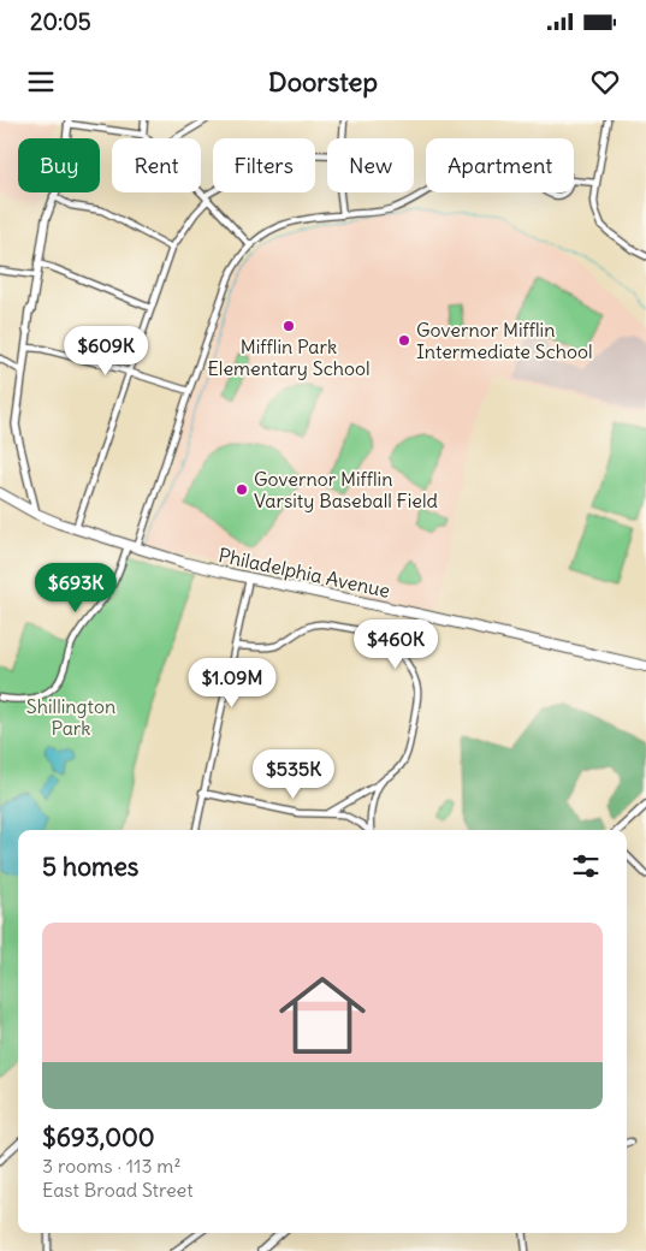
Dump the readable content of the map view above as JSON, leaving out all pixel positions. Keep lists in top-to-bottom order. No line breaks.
{"streets":{"main road":["Philadelphia Avenue"]},"parks":["Shillington Park"],"places":["Mifflin Park Elementary School","Governor Mifflin Intermediate School","Governor Mifflin Varsity Baseball Field"],"page":{"status":"20:05","header":"Doorstep","chip":["Buy","Rent","Filters","New","Apartment"],"price":["$609K","$693K","$460K","$1.09M","$535K"],"heading":"5 homes","list":[{"name":"$693,000","note":"3 rooms · 113 m² · East Broad Street"}]}}
